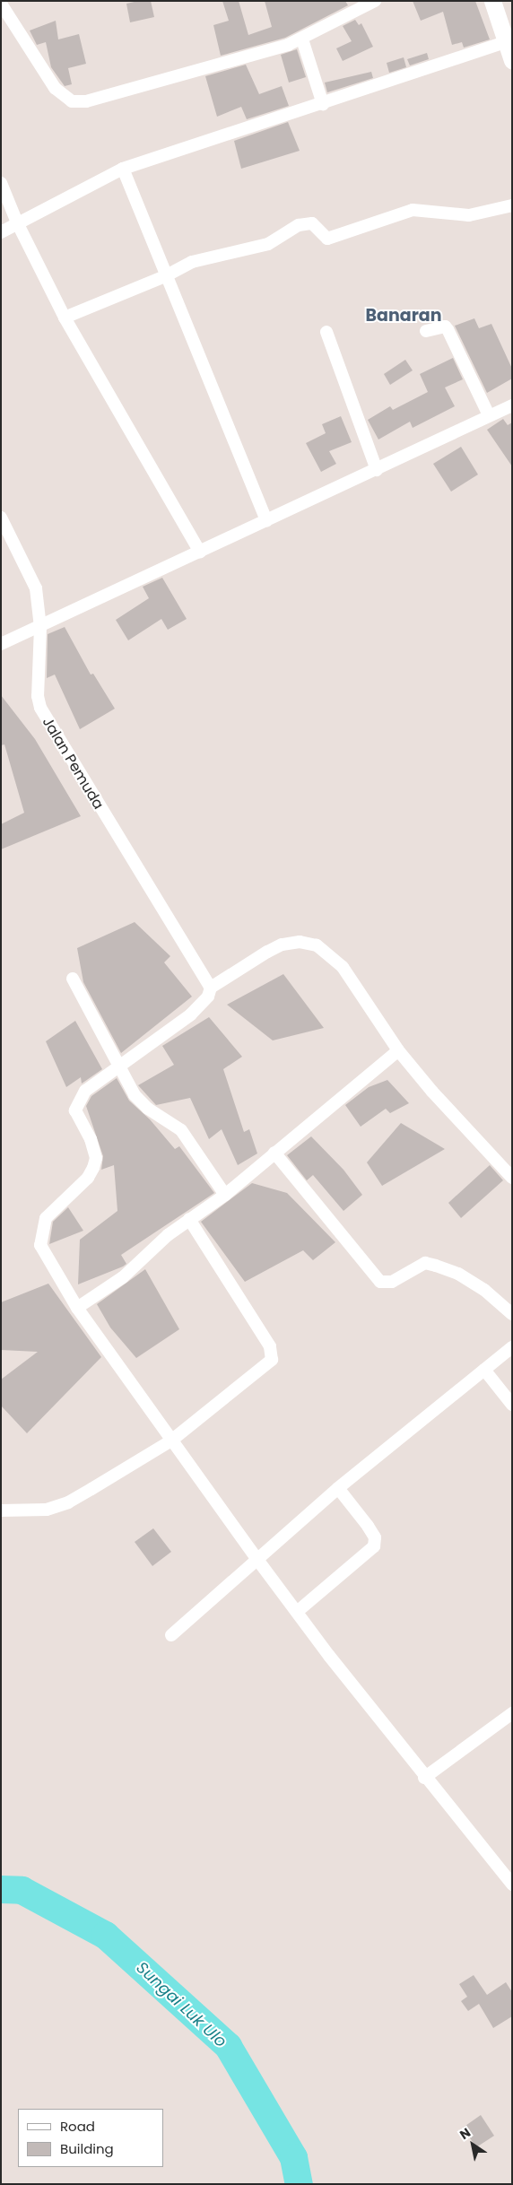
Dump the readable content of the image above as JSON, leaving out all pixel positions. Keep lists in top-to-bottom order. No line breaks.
{"streets":{"street":["Jalan Pemuda"]},"districts":["Banaran"],"water":["Sungai Luk Ulo"],"legend":["Road","Building"],"north":"top left"}
